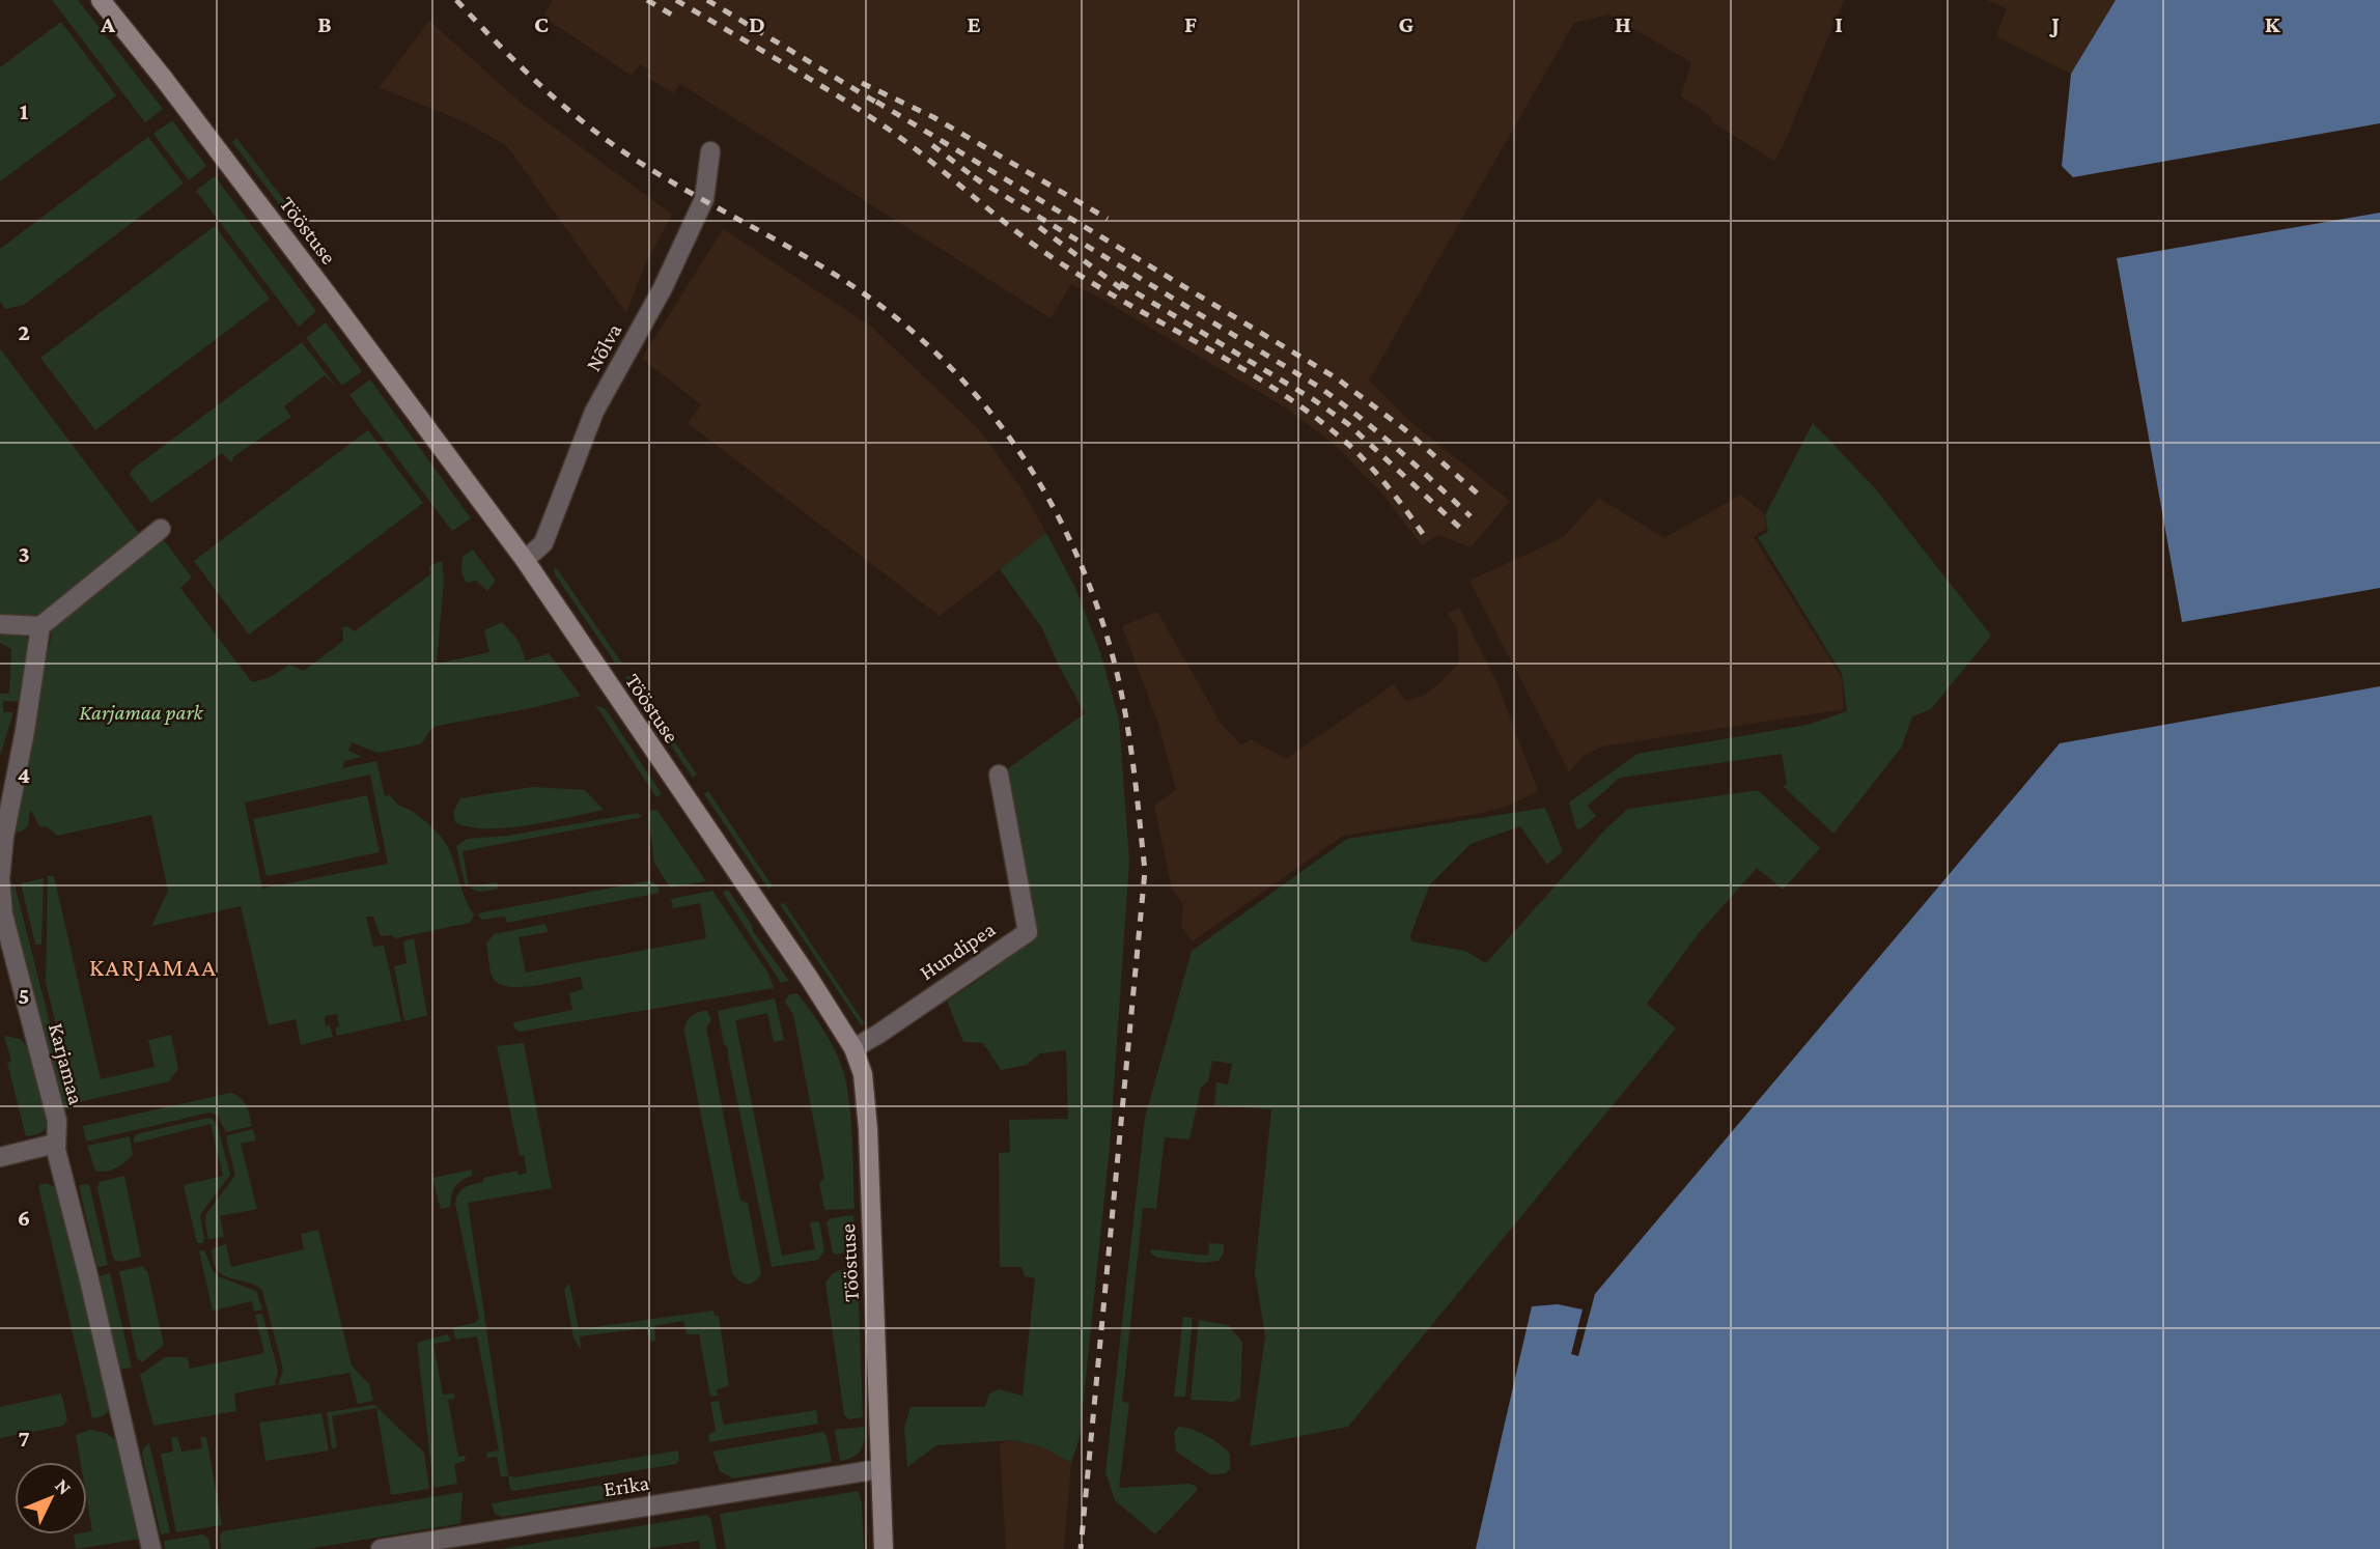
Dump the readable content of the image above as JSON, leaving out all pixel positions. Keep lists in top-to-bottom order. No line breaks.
{"streets":{"street":["Tööstuse","Nõlva","Hundipea","Karjamaa","Erika"]},"crossings":[["Tööstuse","Nõlva"],["Tööstuse","Hundipea"],["Tööstuse","Erika"]],"districts":["KARJAMAA"],"parks":["Karjamaa park"],"north":"top right","grid":{"columns":["A","B","C","D","E","F","G","H","I","J","K"],"rows":["1","2","3","4","5","6","7"]}}
